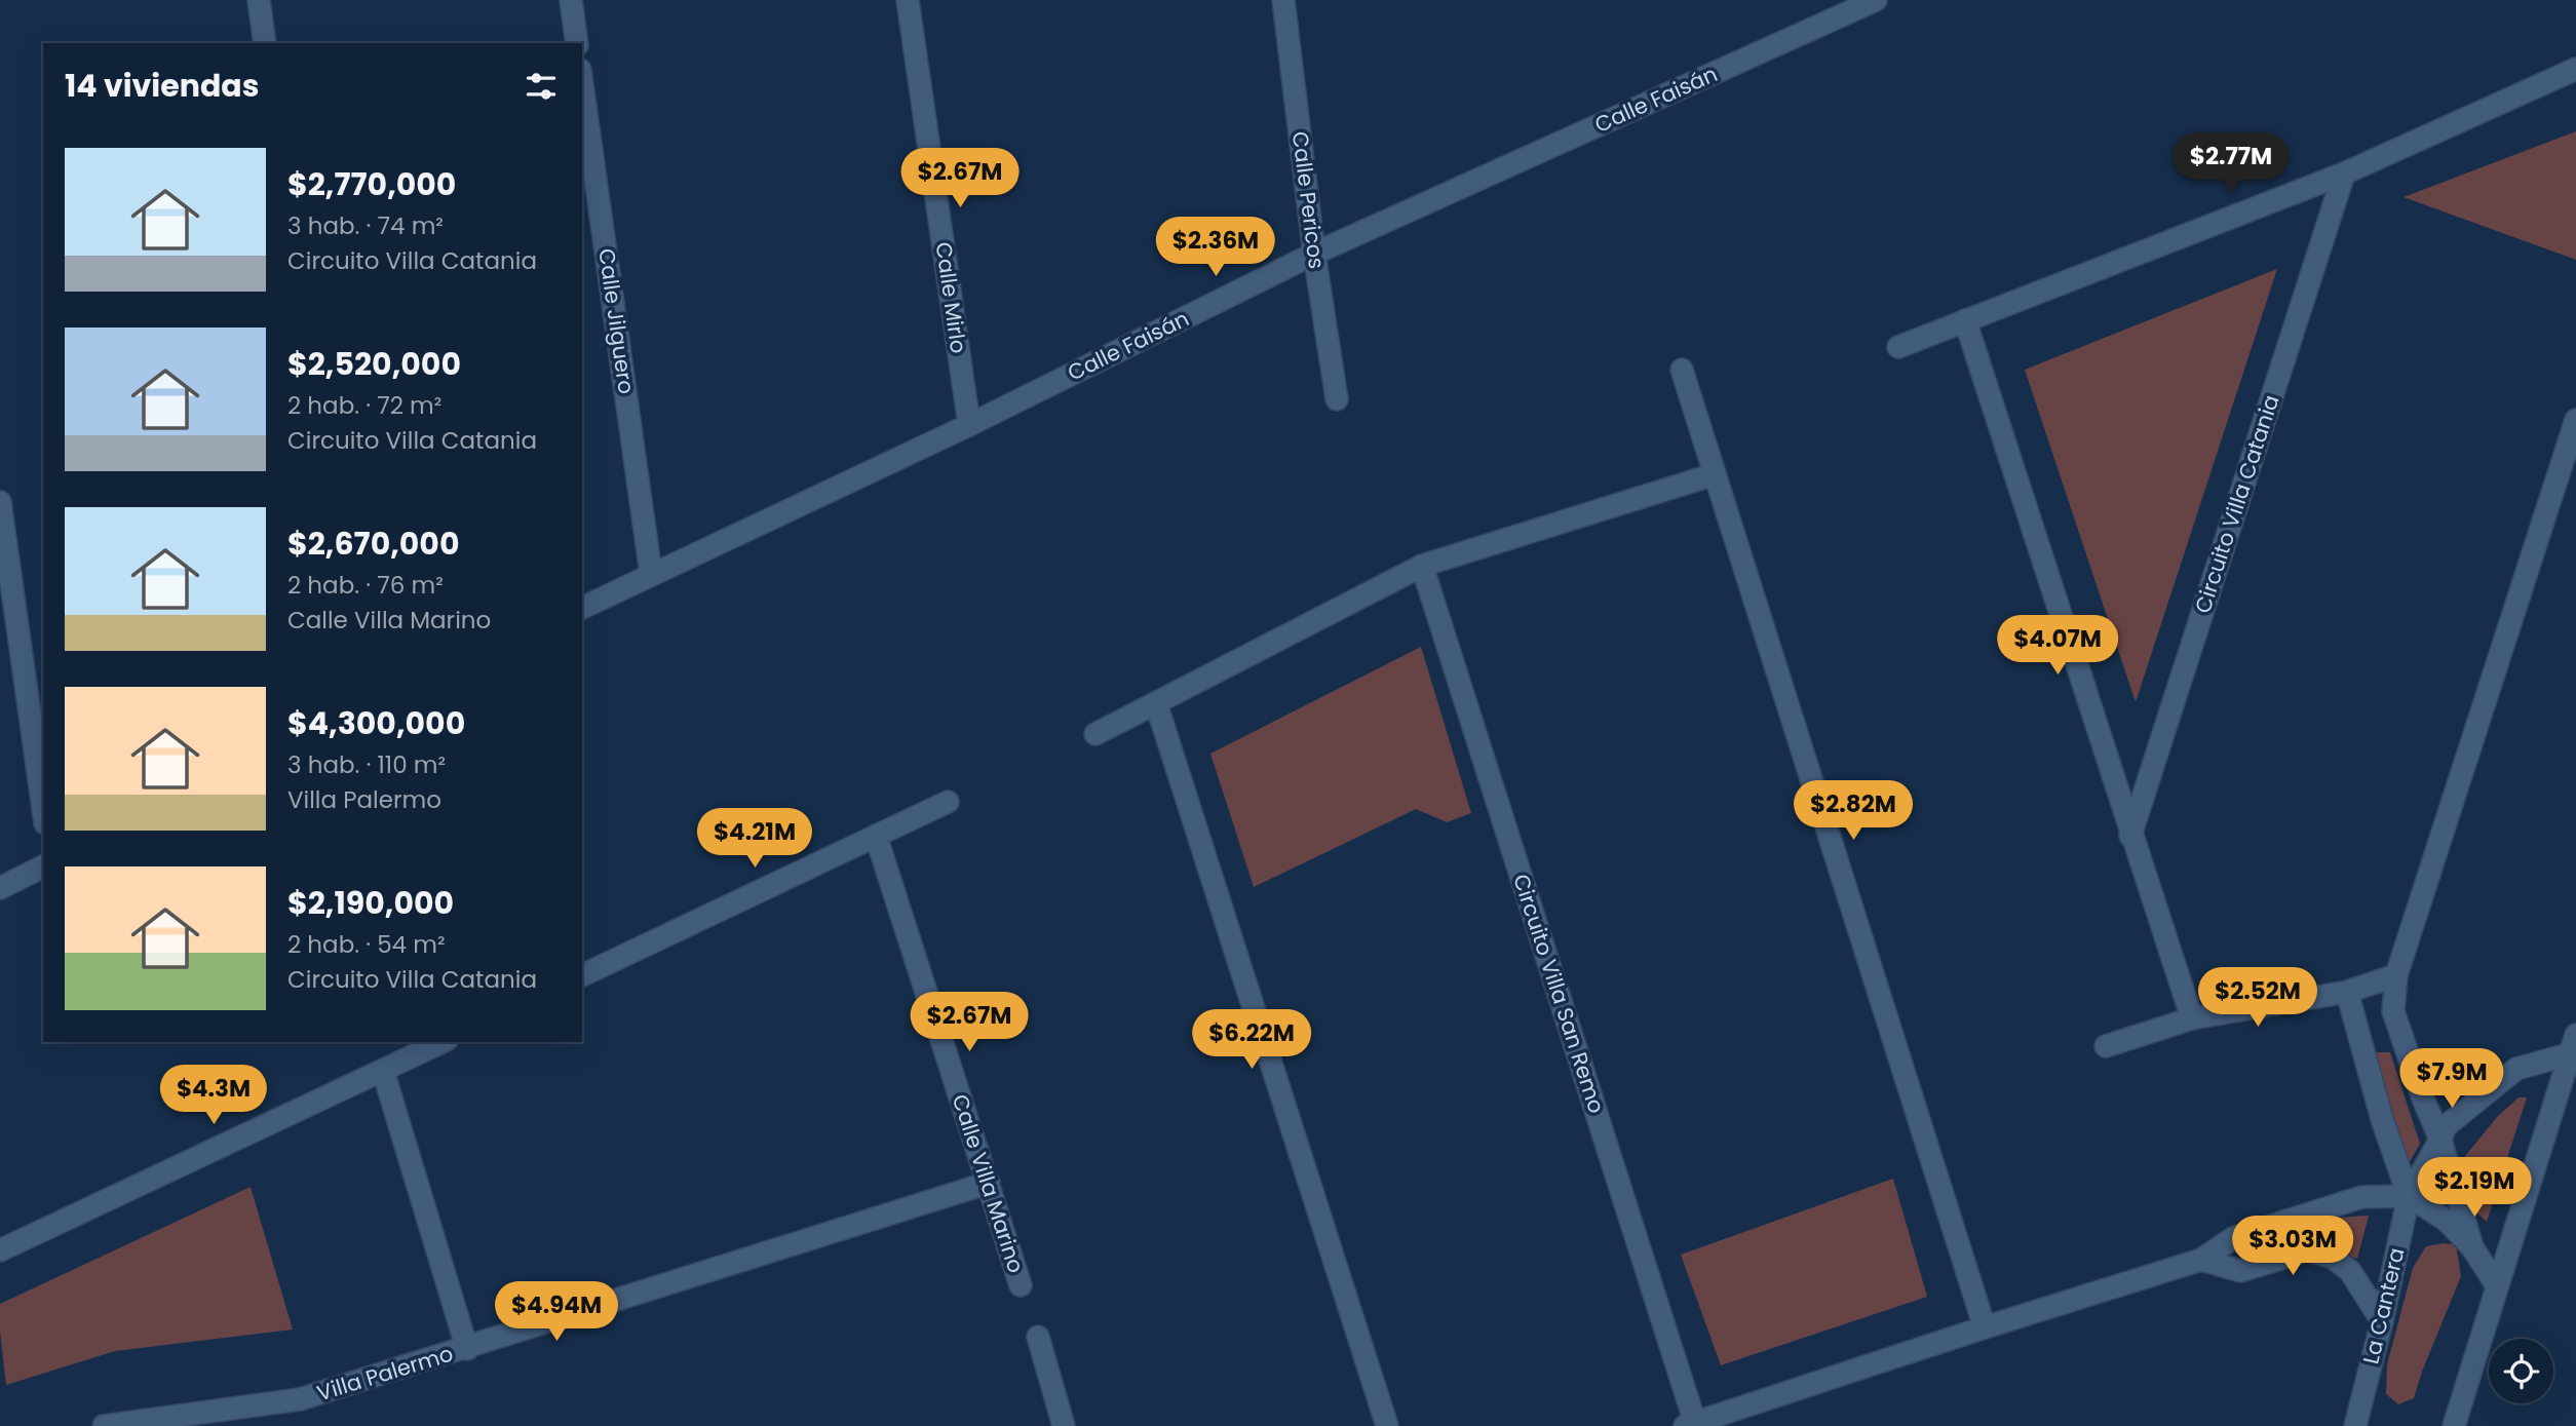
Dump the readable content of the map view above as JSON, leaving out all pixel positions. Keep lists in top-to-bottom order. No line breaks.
{"streets":{"street":["Calle Faisán","Calle Pericos","Calle Mirlo","Calle Jilguero","Circuito Villa Catania","Circuito Villa San Remo","Calle Villa Marino","La Cantera","Villa Palermo"]},"crossings":[["Calle Faisán","Calle Pericos"],["Calle Faisán","Calle Mirlo"],["Calle Faisán","Calle Jilguero"],["Circuito Villa San Remo","La Cantera"],["Calle Villa Marino","Villa Palermo"]],"page":{"heading":"14 viviendas","list":[{"name":"$2,770,000","note":"3 hab. · 74 m² · Circuito Villa Catania"},{"name":"$2,520,000","note":"2 hab. · 72 m² · Circuito Villa Catania"},{"name":"$2,670,000","note":"2 hab. · 76 m² · Calle Villa Marino"},{"name":"$4,300,000","note":"3 hab. · 110 m² · Villa Palermo"},{"name":"$2,190,000","note":"2 hab. · 54 m² · Circuito Villa Catania"}],"price":["$2.77M","$2.67M","$2.36M","$4.07M","$2.82M","$4.21M","$2.52M","$2.67M","$6.22M","$7.9M","$4.3M","$2.19M","$3.03M","$4.94M"]}}
